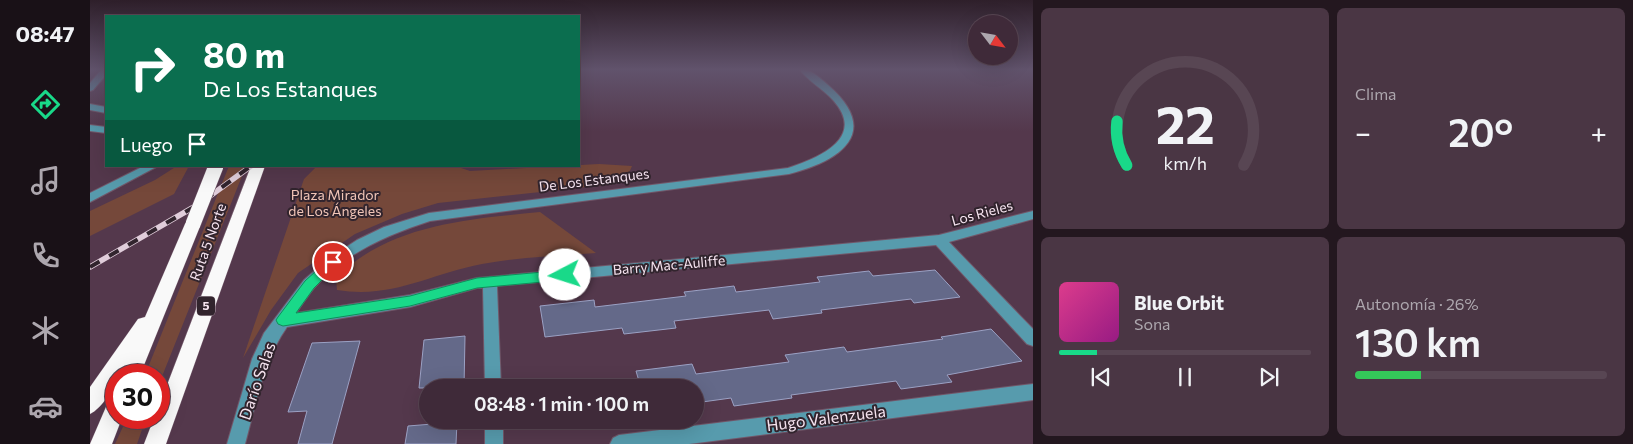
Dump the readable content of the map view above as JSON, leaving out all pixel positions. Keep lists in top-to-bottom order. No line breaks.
{"streets":{"highway":["Ruta 5 Norte","5"],"street":["De Los Estanques","Los Rieles","Barry Mac-Auliffe","Darío Salas","Hugo Valenzuela"]},"crossings":[["De Los Estanques","Barry Mac-Auliffe"],["De Los Estanques","Darío Salas"],["Los Rieles","Barry Mac-Auliffe"],["Barry Mac-Auliffe","Darío Salas"]],"parks":["Plaza Mirador de Los Ángeles"],"north":"bottom right","page":{"tabs":"08:47","tile":["Clima",["Autonomía · 26%","130 km"]],"turn":["80 m","De Los Estanques"],"heat":["−","20°","+"],"then":"Luego","song":["Blue Orbit","Sona"],"limit":"30","trip":"08:48 · 1 min · 100 m","gauge":["22","km/h"]}}
